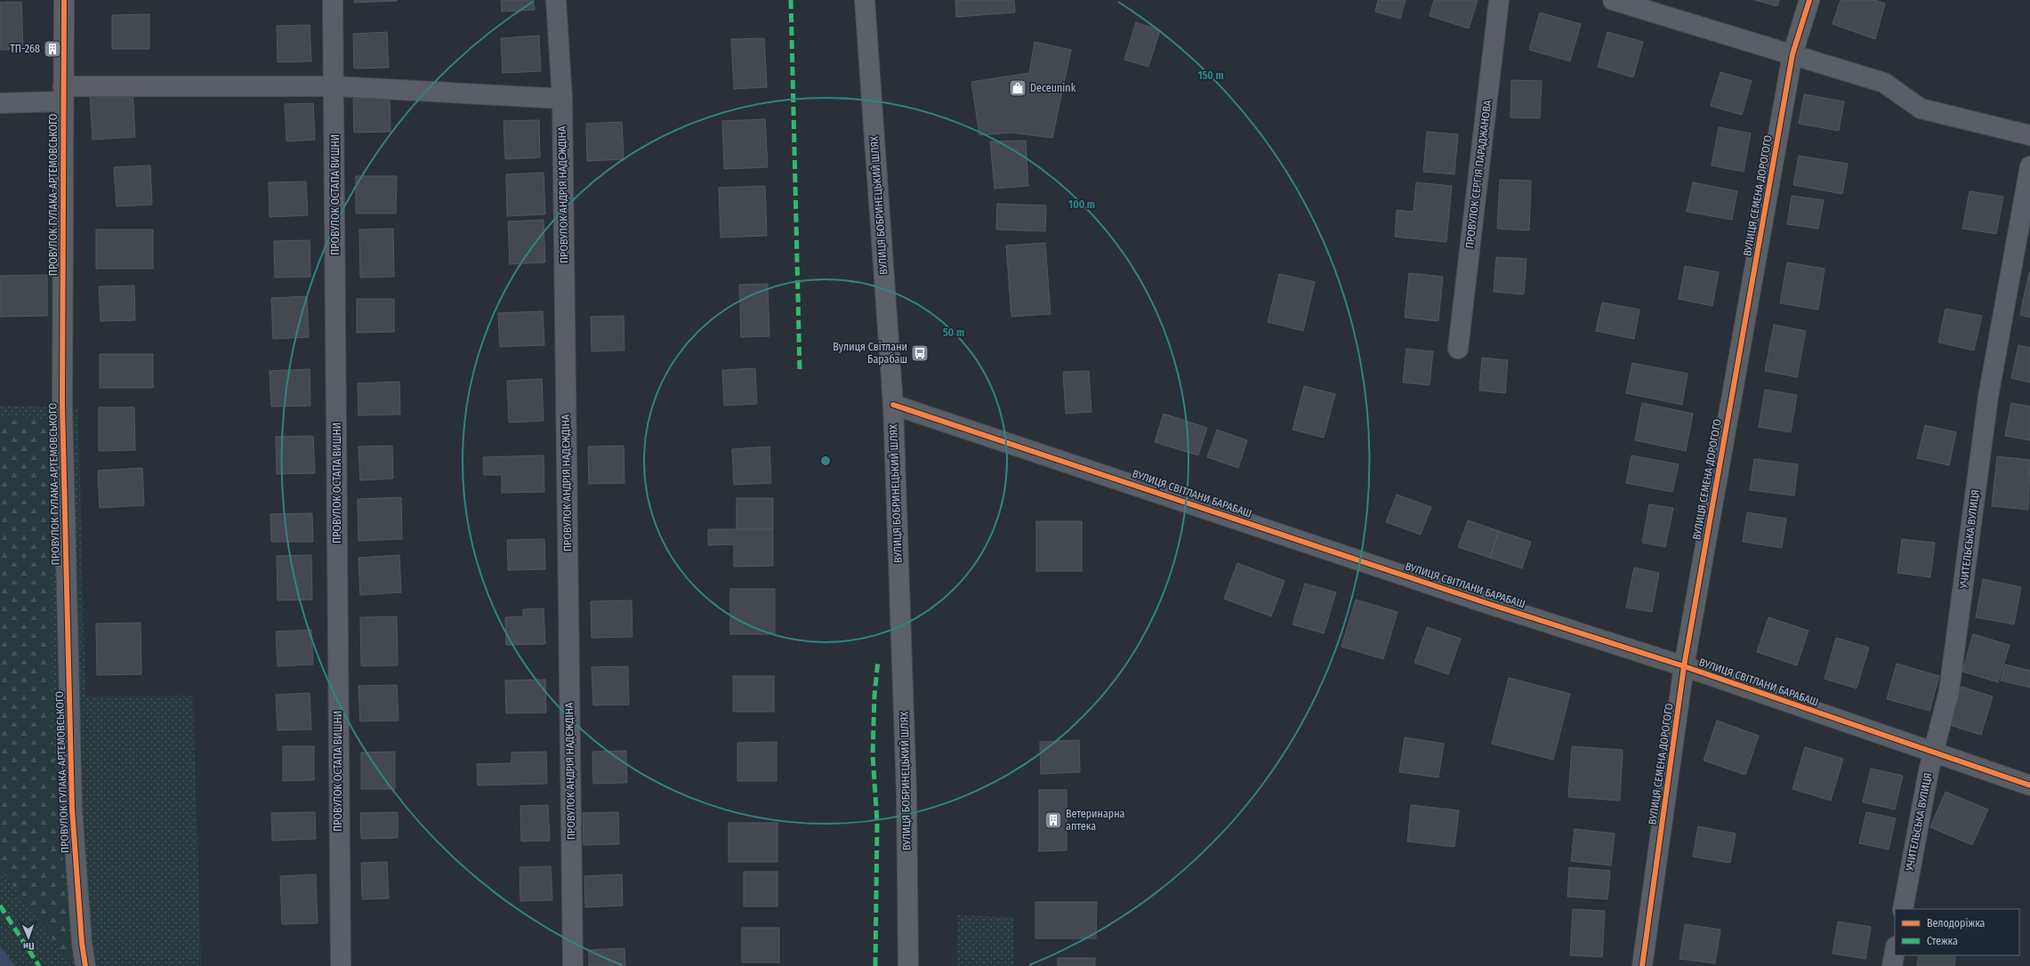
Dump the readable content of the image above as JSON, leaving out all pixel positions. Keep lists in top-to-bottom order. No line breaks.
{"streets":{"main road":["ВУЛИЦЯ БОБРИНЕЦЬКИЙ ШЛЯХ"],"street":["ПРОВУЛОК СЕРГІЯ ПАРАДЖАНОВА","ПРОВУЛОК ГУЛАКА-АРТЕМОВСЬКОГО","ПРОВУЛОК ОСТАПА ВИШНИ","ПРОВУЛОК АНДРІЯ НАДЄЖДІНА","ВУЛИЦЯ СЕМЕНА ДОРОГОГО","ВУЛИЦЯ СВІТЛАНИ БАРАБАШ","УЧИТЕЛЬСЬКА ВУЛИЦЯ"]},"crossings":[["ВУЛИЦЯ СЕМЕНА ДОРОГОГО","ВУЛИЦЯ СВІТЛАНИ БАРАБАШ"],["ВУЛИЦЯ БОБРИНЕЦЬКИЙ ШЛЯХ","ВУЛИЦЯ СВІТЛАНИ БАРАБАШ"],["ВУЛИЦЯ СВІТЛАНИ БАРАБАШ","УЧИТЕЛЬСЬКА ВУЛИЦЯ"]],"places":{"building":["ТП-268","Ветеринарна аптека"],"shop":["Deceunink"],"bus stop":["Вулиця Світлани Барабаш"]},"legend":["Велодоріжка","Стежка"],"north":"bottom","rings":["150 m","100 m","50 m"]}
